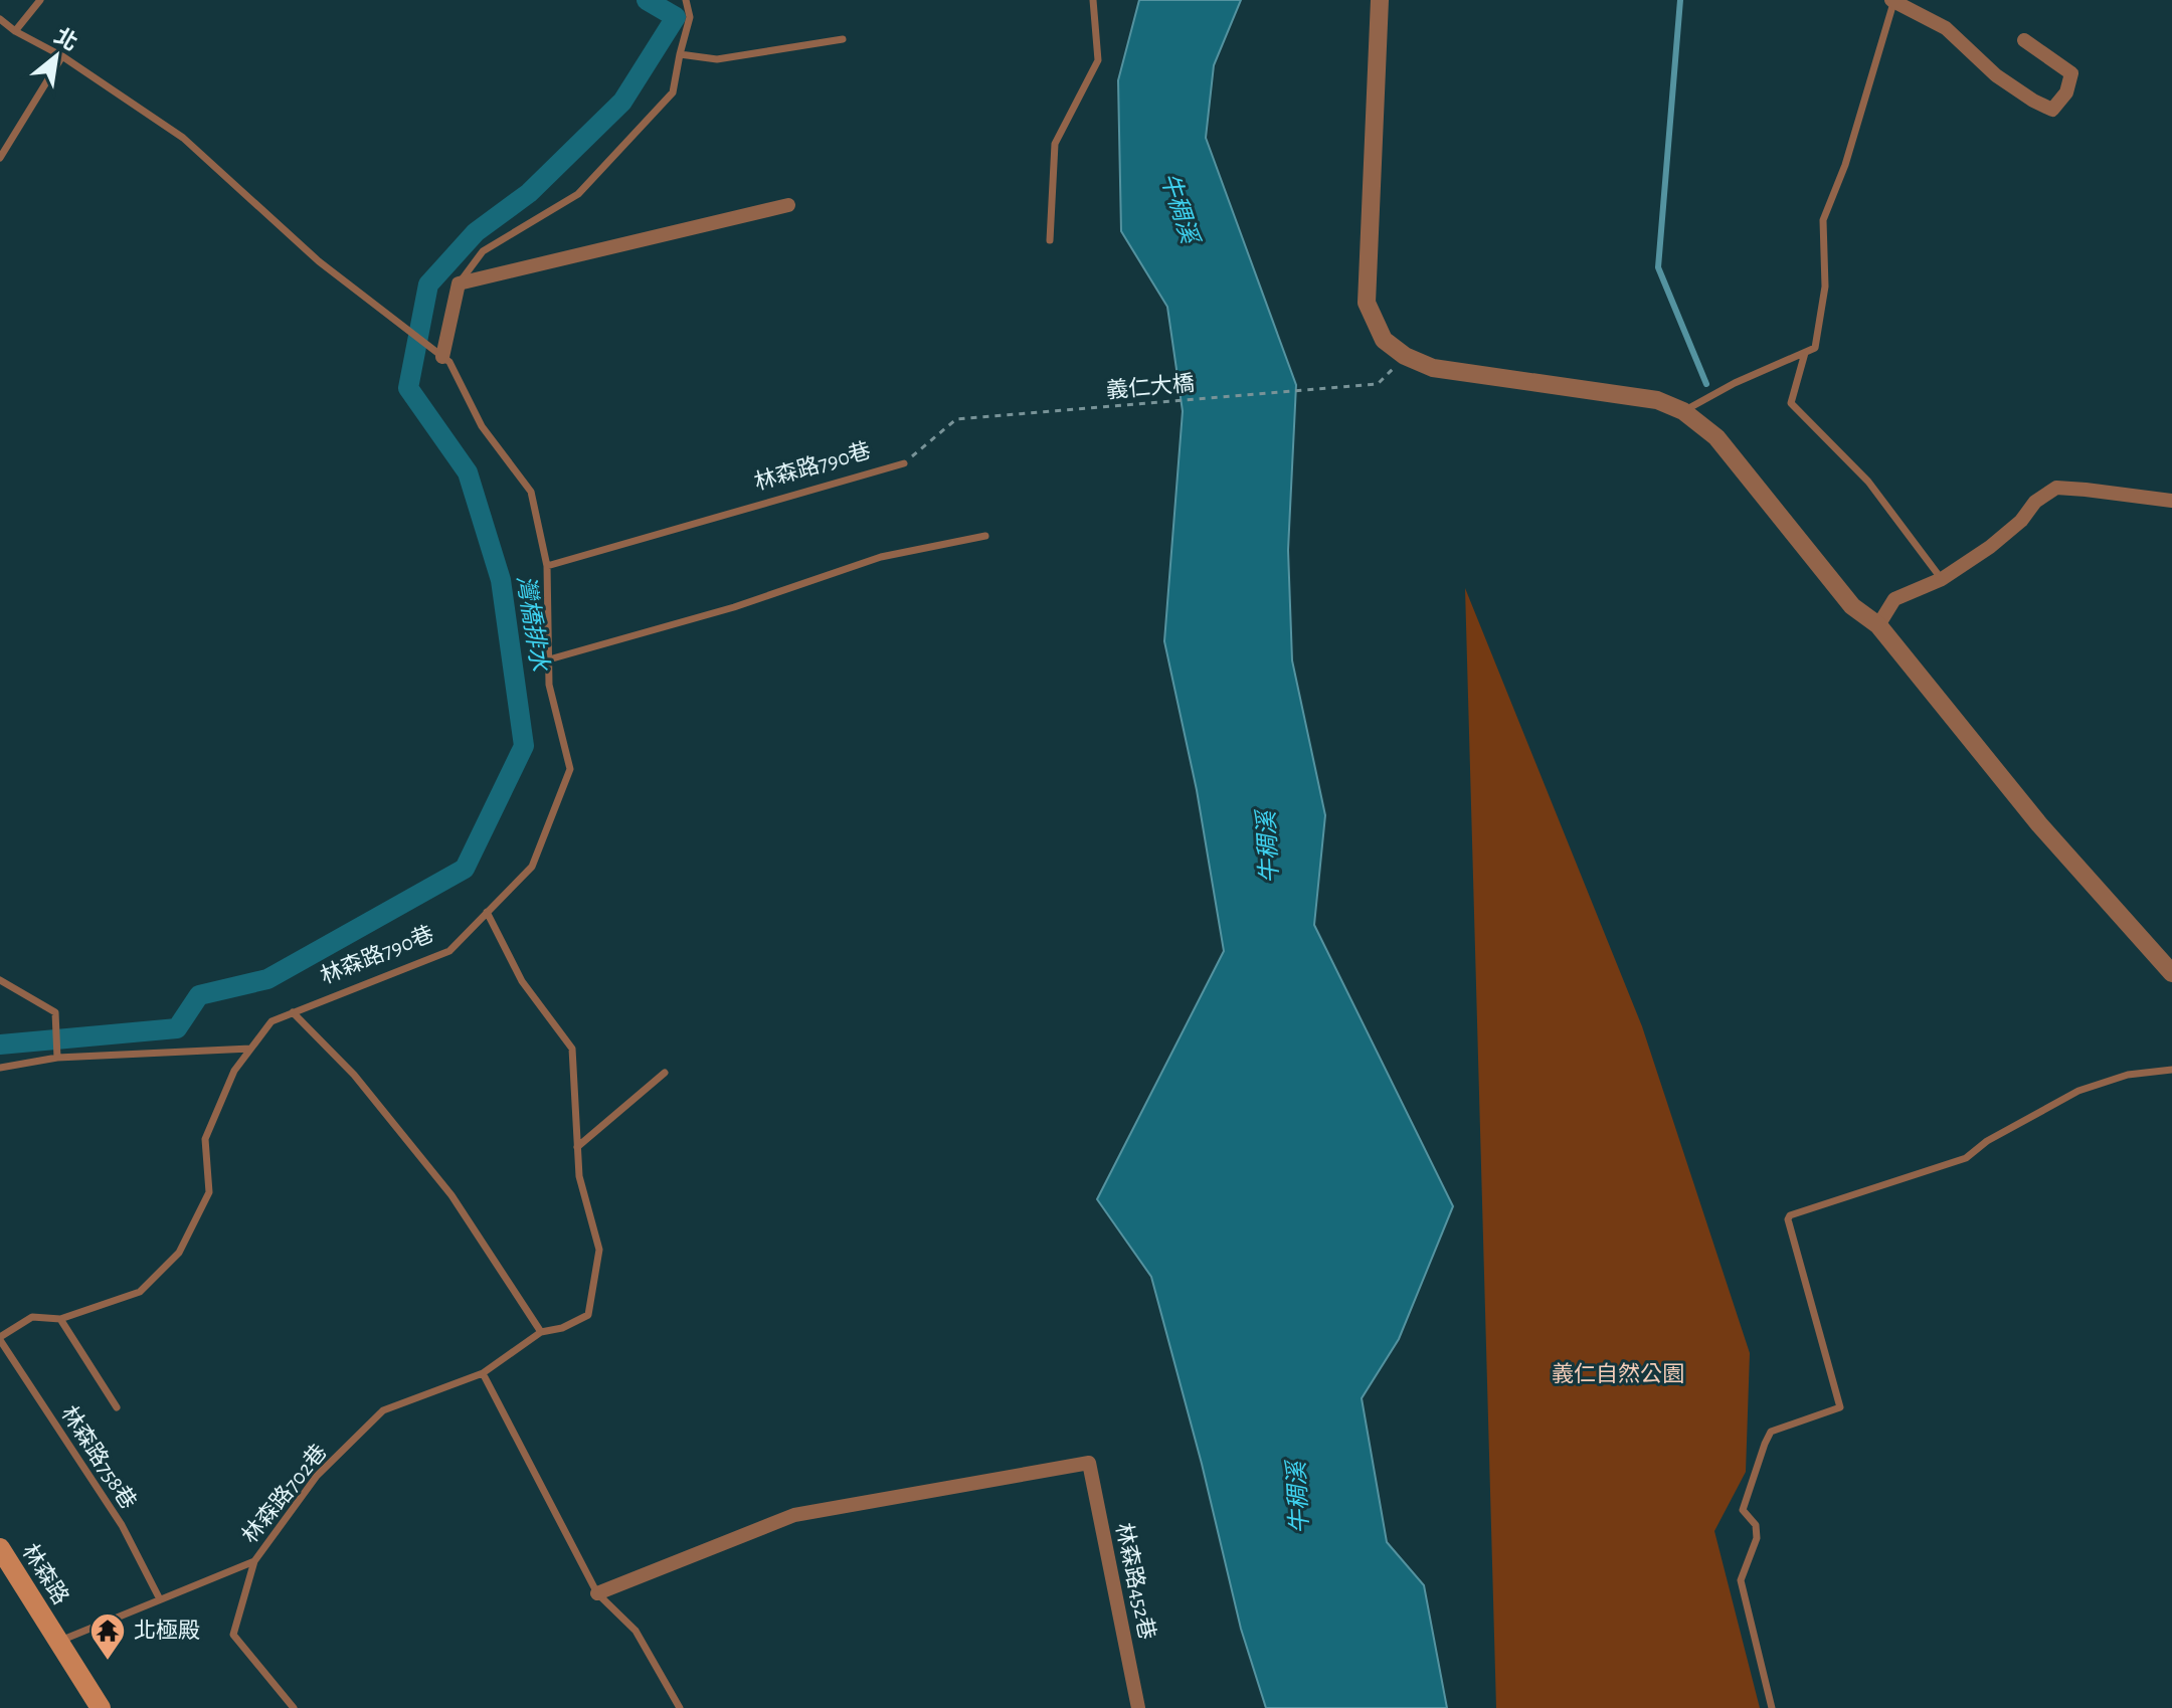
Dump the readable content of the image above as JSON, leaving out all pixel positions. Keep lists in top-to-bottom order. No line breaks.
{"streets":{"main road":["林森路"],"street":["林森路452巷"],"lane":["林森路790巷","林森路758巷","林森路702巷"],"path":["義仁大橋"]},"crossings":[["義仁大橋","林森路790巷"],["林森路790巷","林森路758巷"],["林森路790巷","林森路702巷"],["林森路758巷","林森路702巷"],["林森路702巷","林森路"]],"water":["牛稠溪","灣橋排水"],"parks":["義仁自然公園"],"places":{"temple":["北極殿"]},"north":"top right"}
